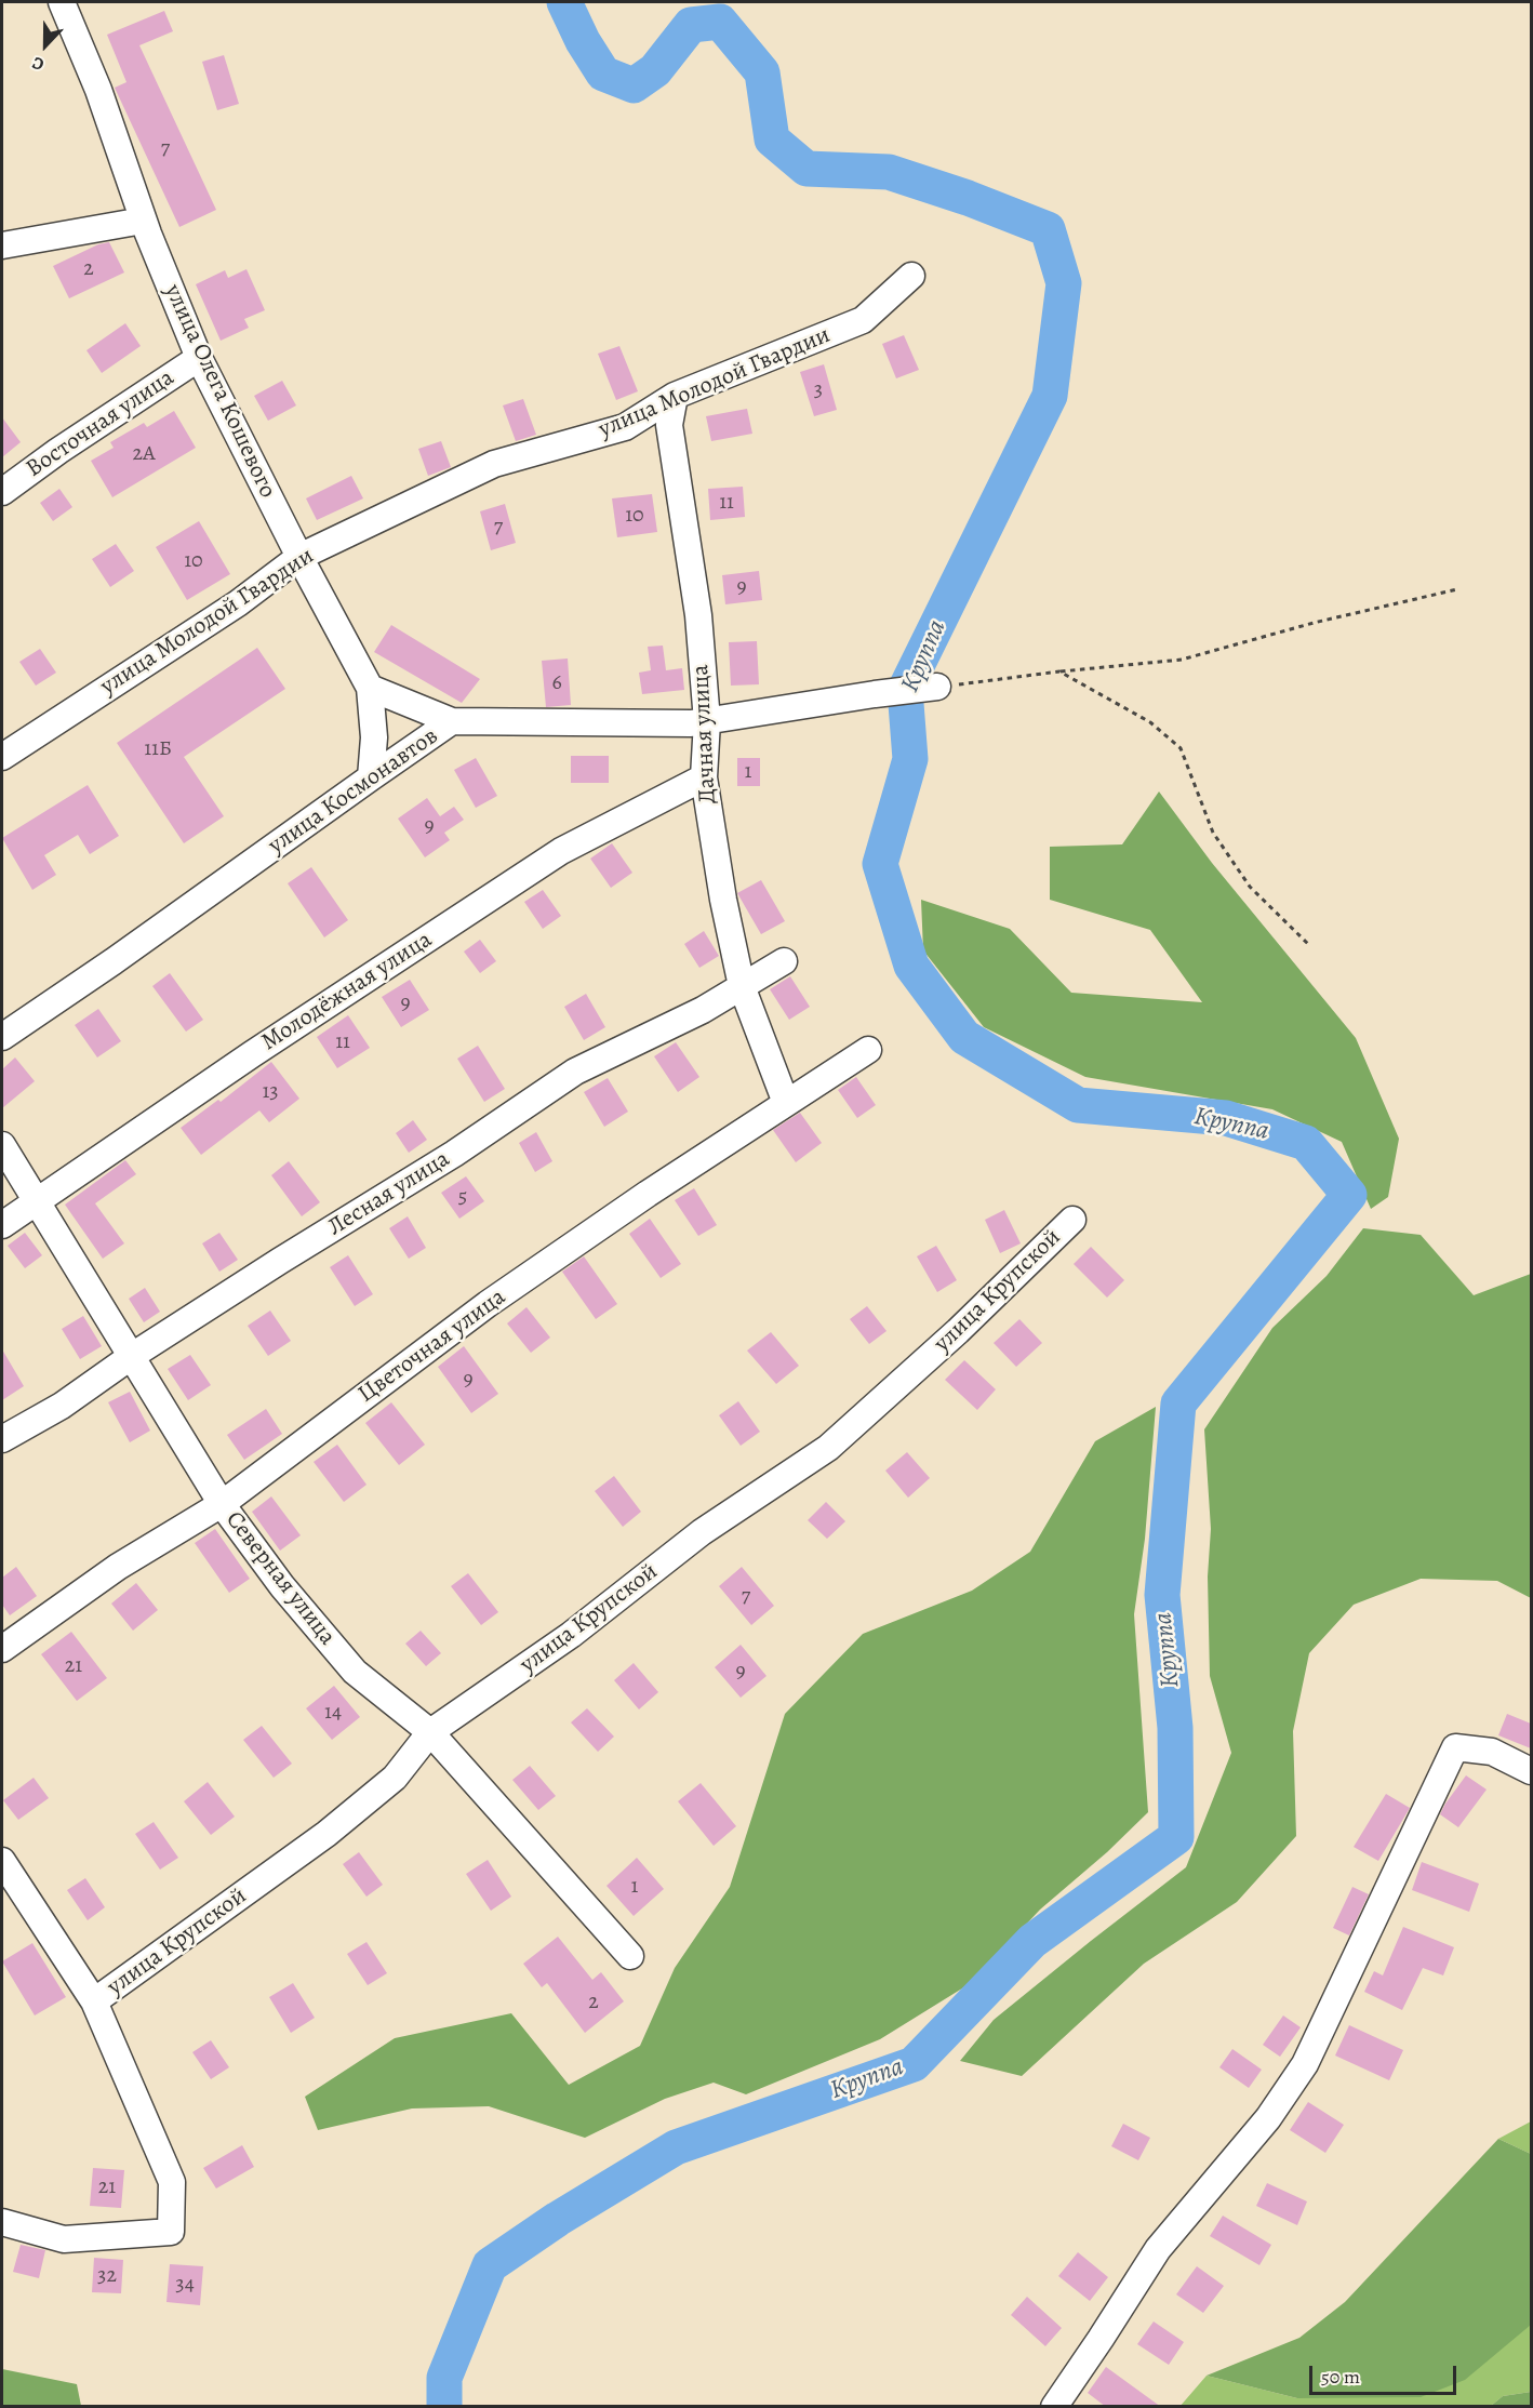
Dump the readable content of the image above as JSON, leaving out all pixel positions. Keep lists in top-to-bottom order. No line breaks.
{"streets":{"street":["улица Молодой Гвардии","улица Олега Кошевого","Восточная улица","Дачная улица","улица Космонавтов","Молодёжная улица","Лесная улица","улица Крупской","Цветочная улица","Северная улица"]},"crossings":[["улица Молодой Гвардии","улица Олега Кошевого"],["улица Молодой Гвардии","Дачная улица"],["улица Олега Кошевого","Восточная улица"],["улица Олега Кошевого","улица Космонавтов"],["Дачная улица","улица Космонавтов"],["Дачная улица","Молодёжная улица"],["Дачная улица","Лесная улица"],["Дачная улица","Цветочная улица"],["Молодёжная улица","Северная улица"],["Лесная улица","Северная улица"],["улица Крупской","Северная улица"],["Цветочная улица","Северная улица"]],"water":["Круппа"],"house_numbers":["7","2","3","2А","11","10","7","10","9","6","11Б","1","9","9","11","13","5","9","7","21","9","14","1","2","21","32","34"],"scale_bar":"50 m","north":"bottom"}
